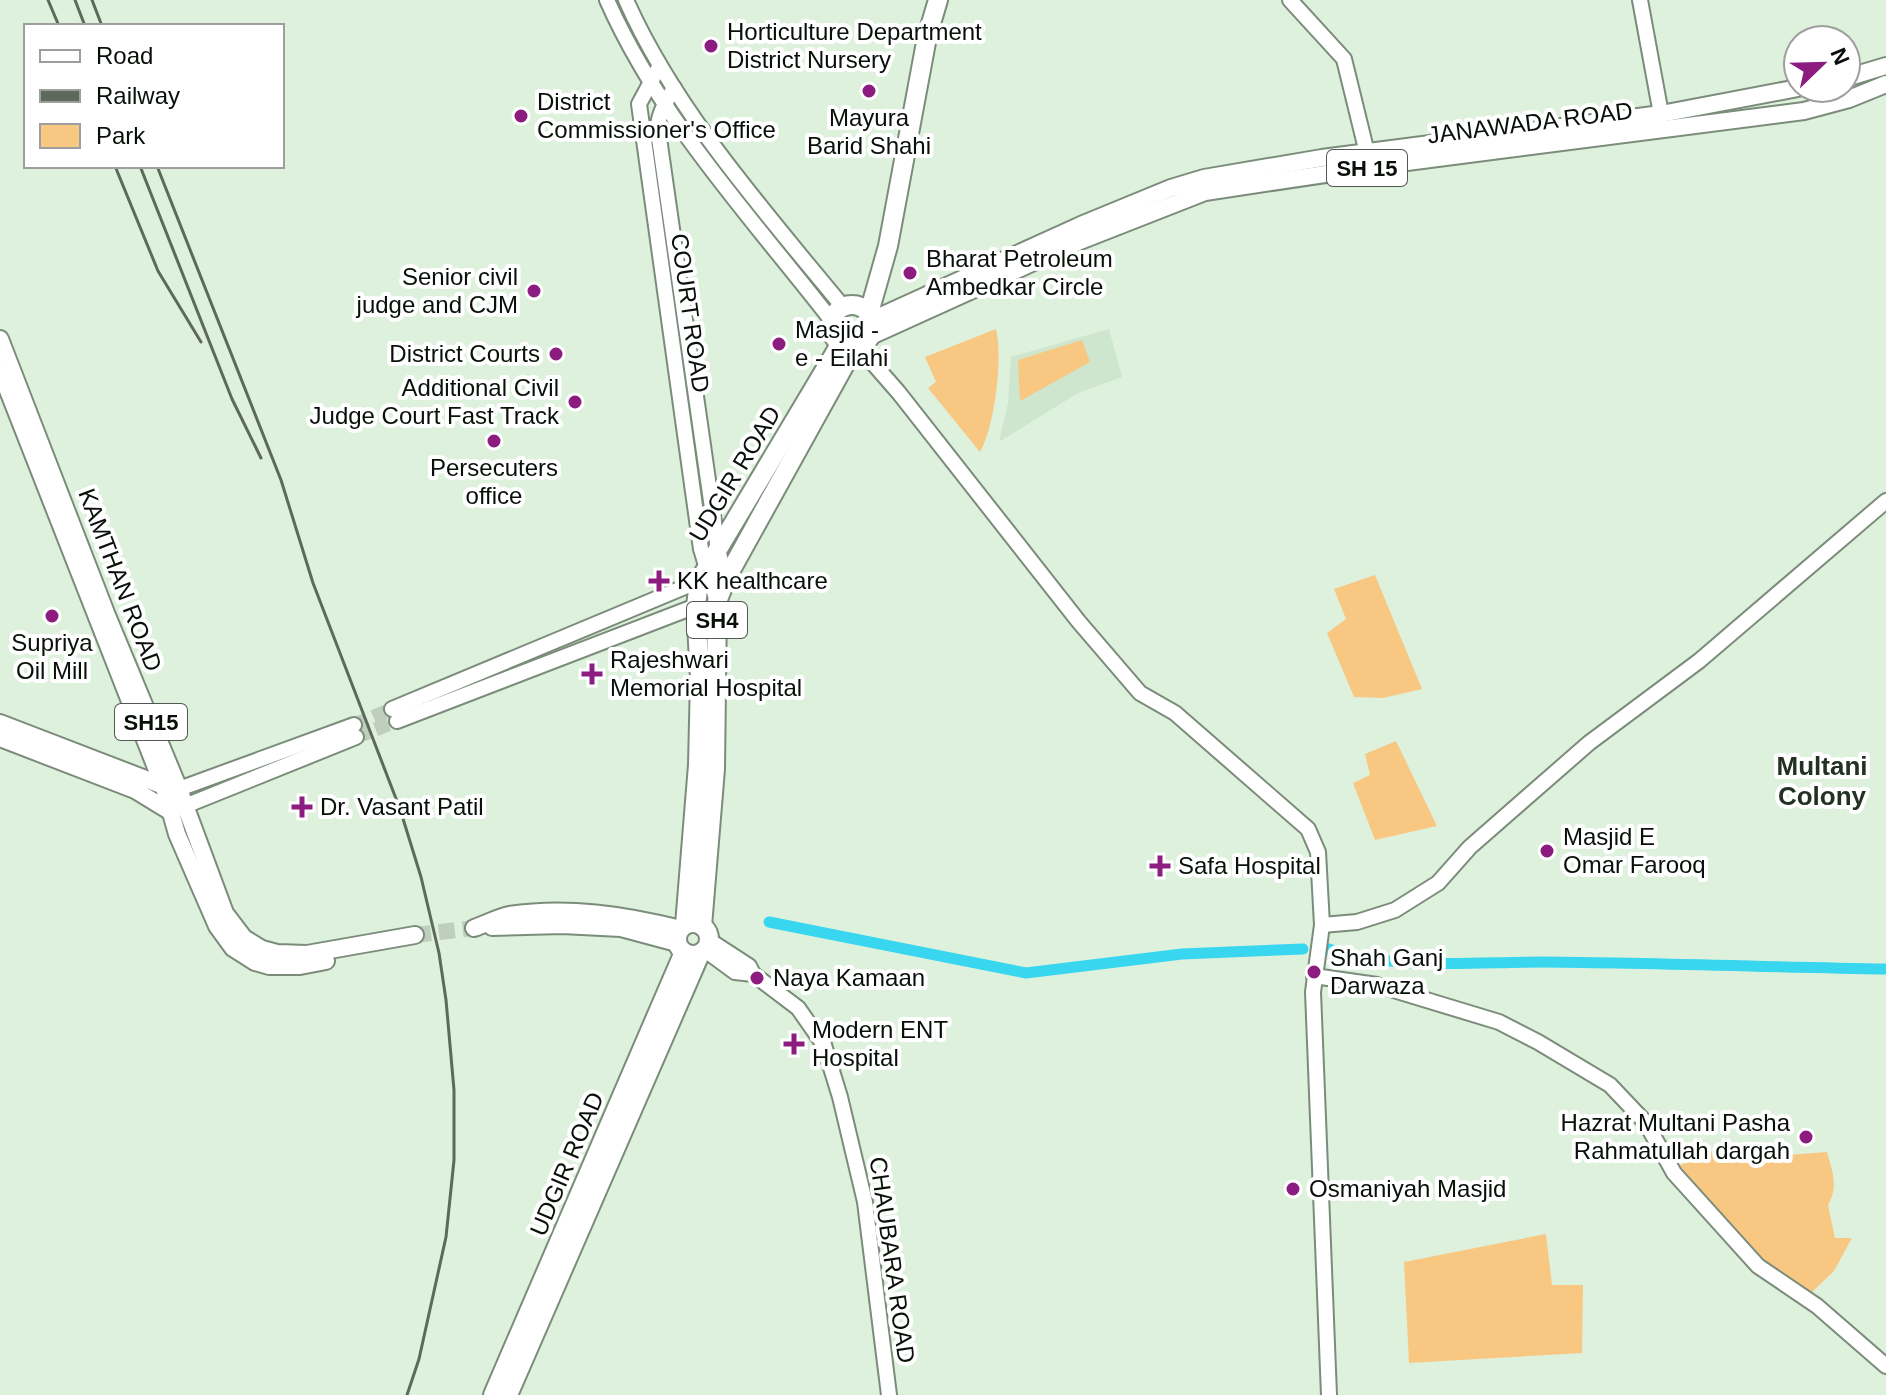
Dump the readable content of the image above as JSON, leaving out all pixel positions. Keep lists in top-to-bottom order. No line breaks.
{"streets":{"highway":["UDGIR ROAD","SH4"],"main road":["JANAWADA ROAD","SH 15","KAMTHAN ROAD","SH15"],"street":["COURT ROAD","CHAUBARA ROAD"]},"crossings":[["JANAWADA ROAD","UDGIR ROAD"],["COURT ROAD","UDGIR ROAD"],["UDGIR ROAD","CHAUBARA ROAD"]],"districts":["Multani Colony"],"places":{"other":["Horticulture Department District Nursery","Mayura Barid Shahi","District Commissioner's Office","Bharat Petroleum Ambedkar Circle","Senior civil judge and CJM","Masjid - e - Eilahi","District Courts","Additional Civil Judge Court Fast Track","Persecuters office","Supriya Oil Mill","Masjid E Omar Farooq","Shah Ganj Darwaza","Naya Kamaan","Hazrat Multani Pasha Rahmatullah dargah","Osmaniyah Masjid"],"health":["KK healthcare","Rajeshwari Memorial Hospital","Dr. Vasant Patil","Safa Hospital","Modern ENT Hospital"]},"legend":["Road","Railway","Park"],"north":"top right"}
